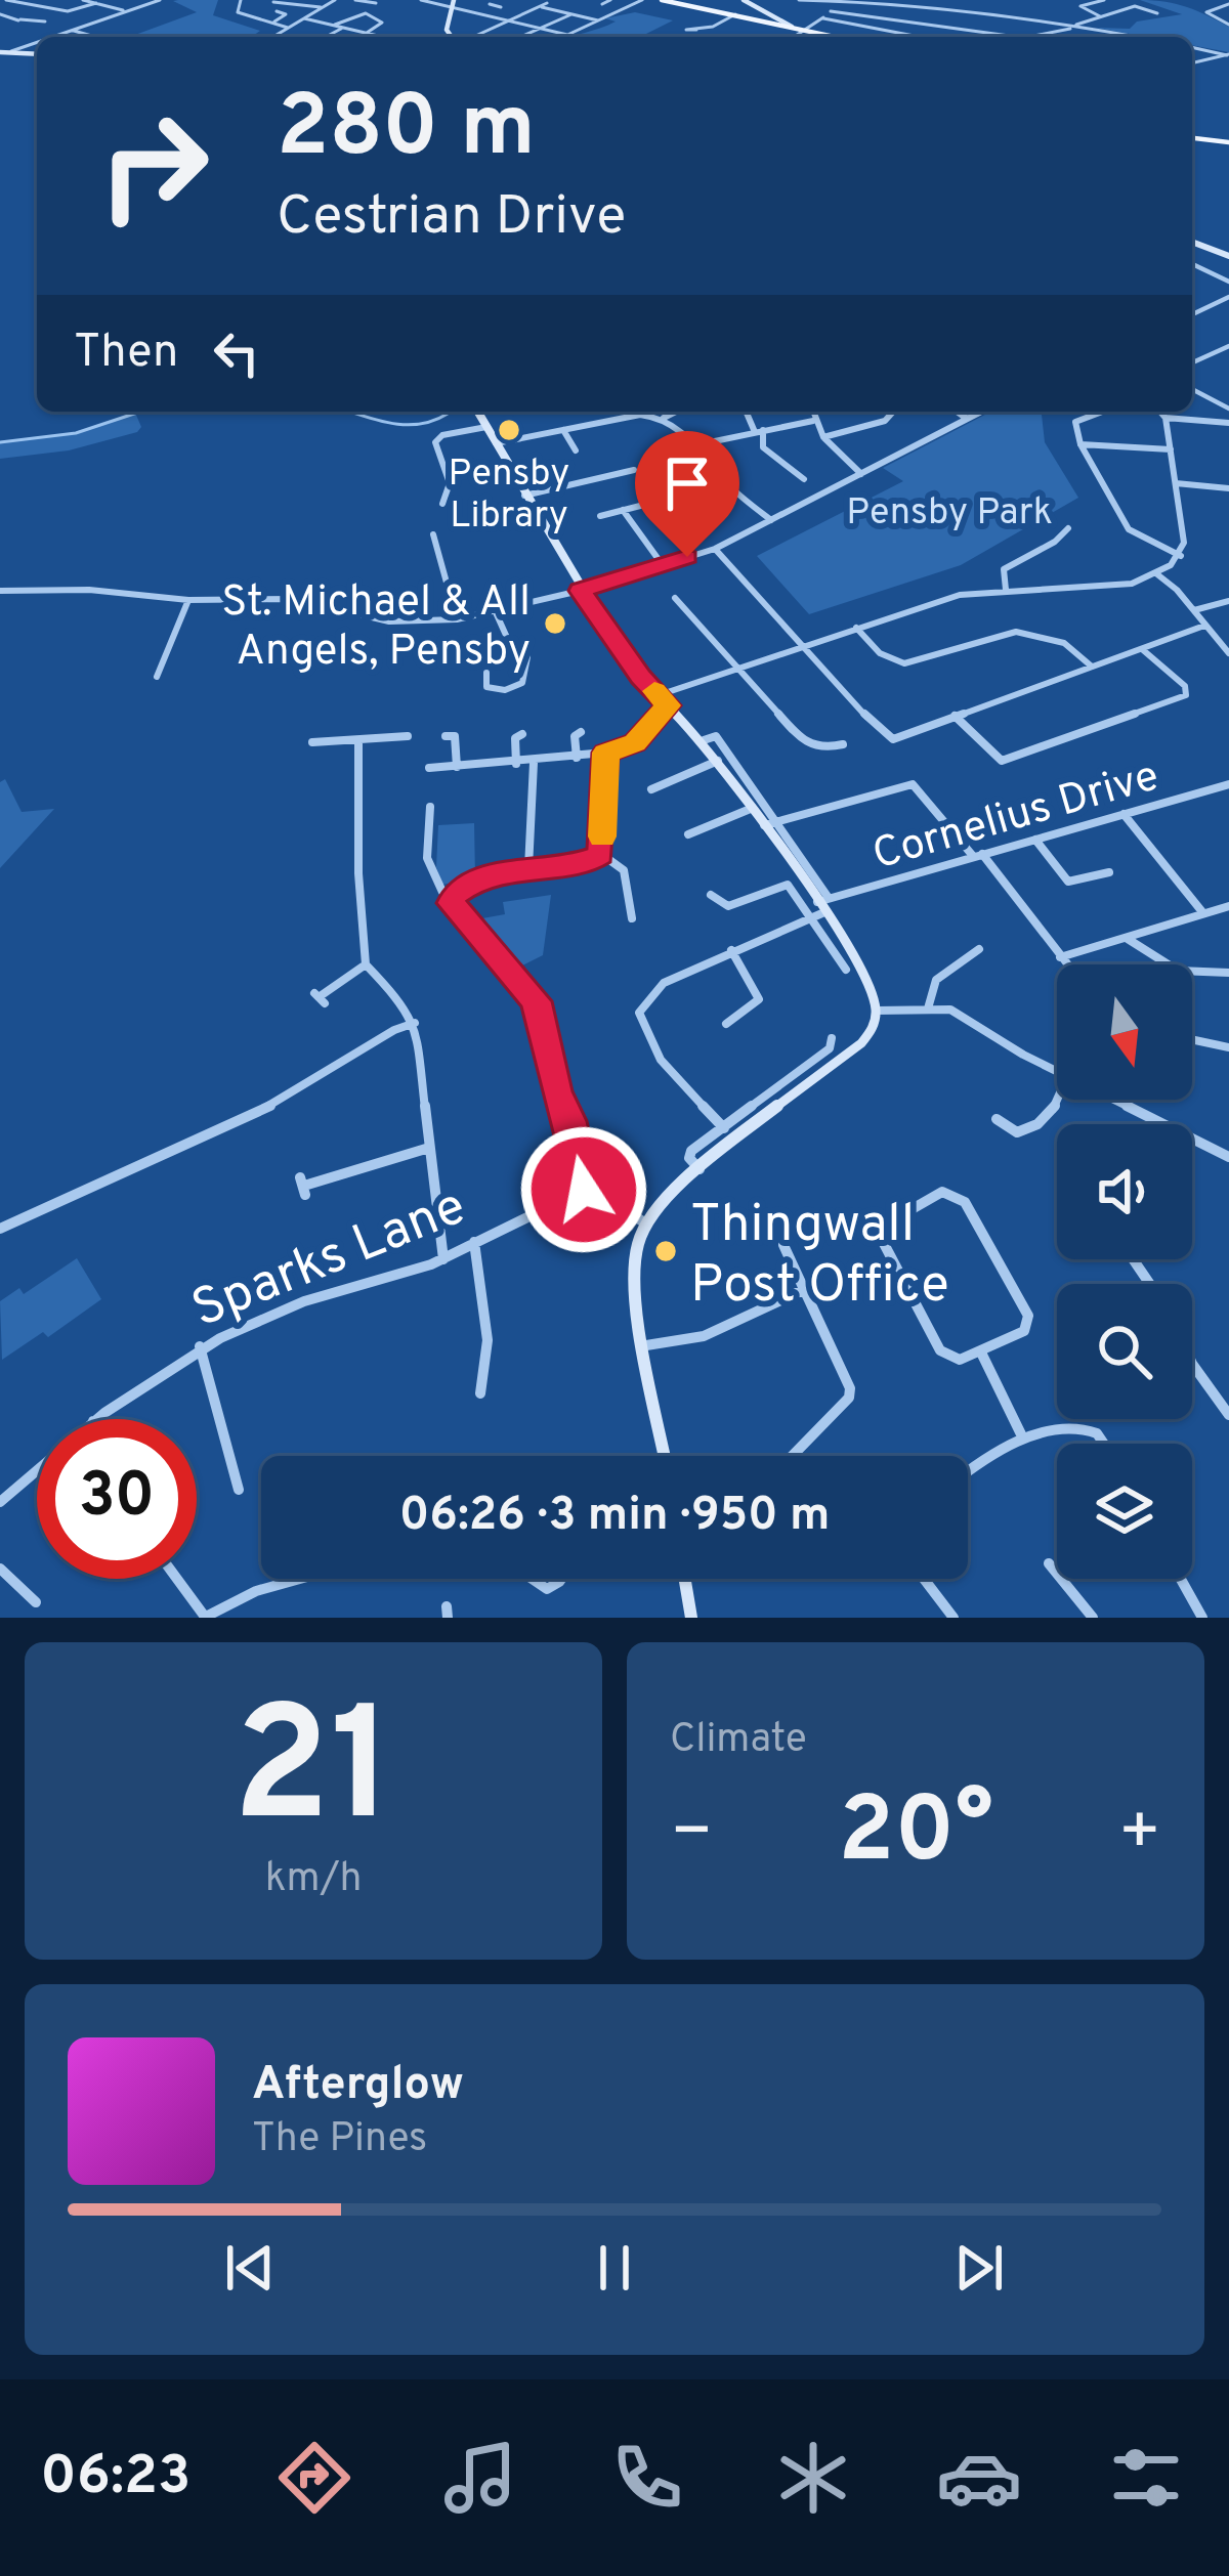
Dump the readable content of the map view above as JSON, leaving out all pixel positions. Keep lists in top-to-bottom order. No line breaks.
{"streets":{"street":["Cornelius Drive","Sparks Lane"]},"parks":["Pensby Park"],"places":["Pensby Library","St. Michael & All Angels, Pensby","Thingwall Post Office"],"north":"bottom","page":{"turn":["280 m","Cestrian Drive"],"then":"Then","limit":"30","trip":"06:26 · 3 min · 950 m","tile":[["21","km/h"],"Climate"],"heat":["−","20°","+"],"song":["Afterglow","The Pines"],"tabs":"06:23"}}
